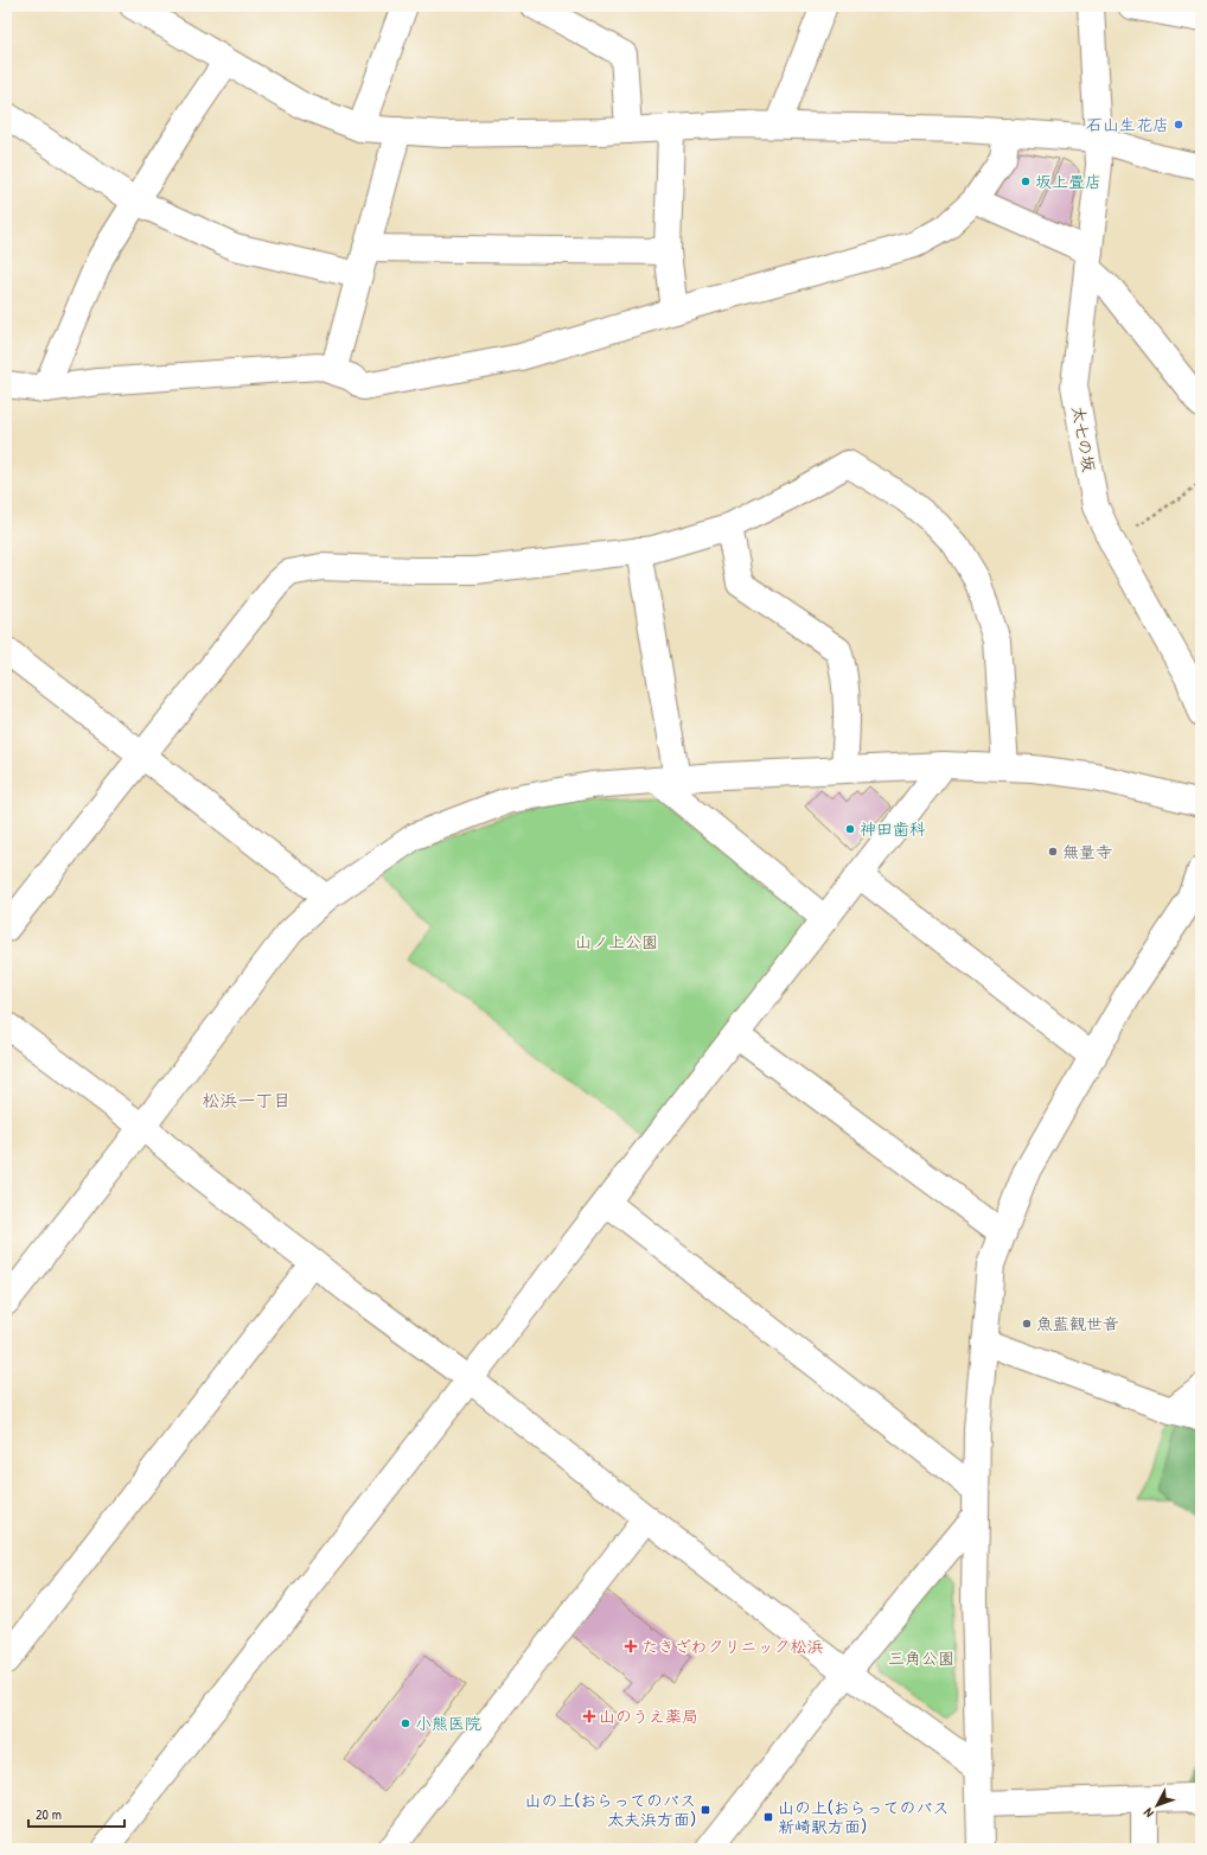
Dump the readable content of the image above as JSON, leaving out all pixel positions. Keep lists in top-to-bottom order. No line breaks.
{"streets":{"street":["太七の坂"]},"districts":["松浜一丁目"],"parks":["山ノ上公園","三角公園"],"places":{"other":["石山生花店","坂上畳店","神田歯科","無量寺","魚藍観世音","小熊医院"],"health":["たきざわクリニック松浜","山のうえ薬局"],"transit":["山の上(おらってのバス 太夫浜方面)","山の上(おらってのバス 新崎駅方面)"]},"scale_bar":"20 m","north":"bottom left"}
